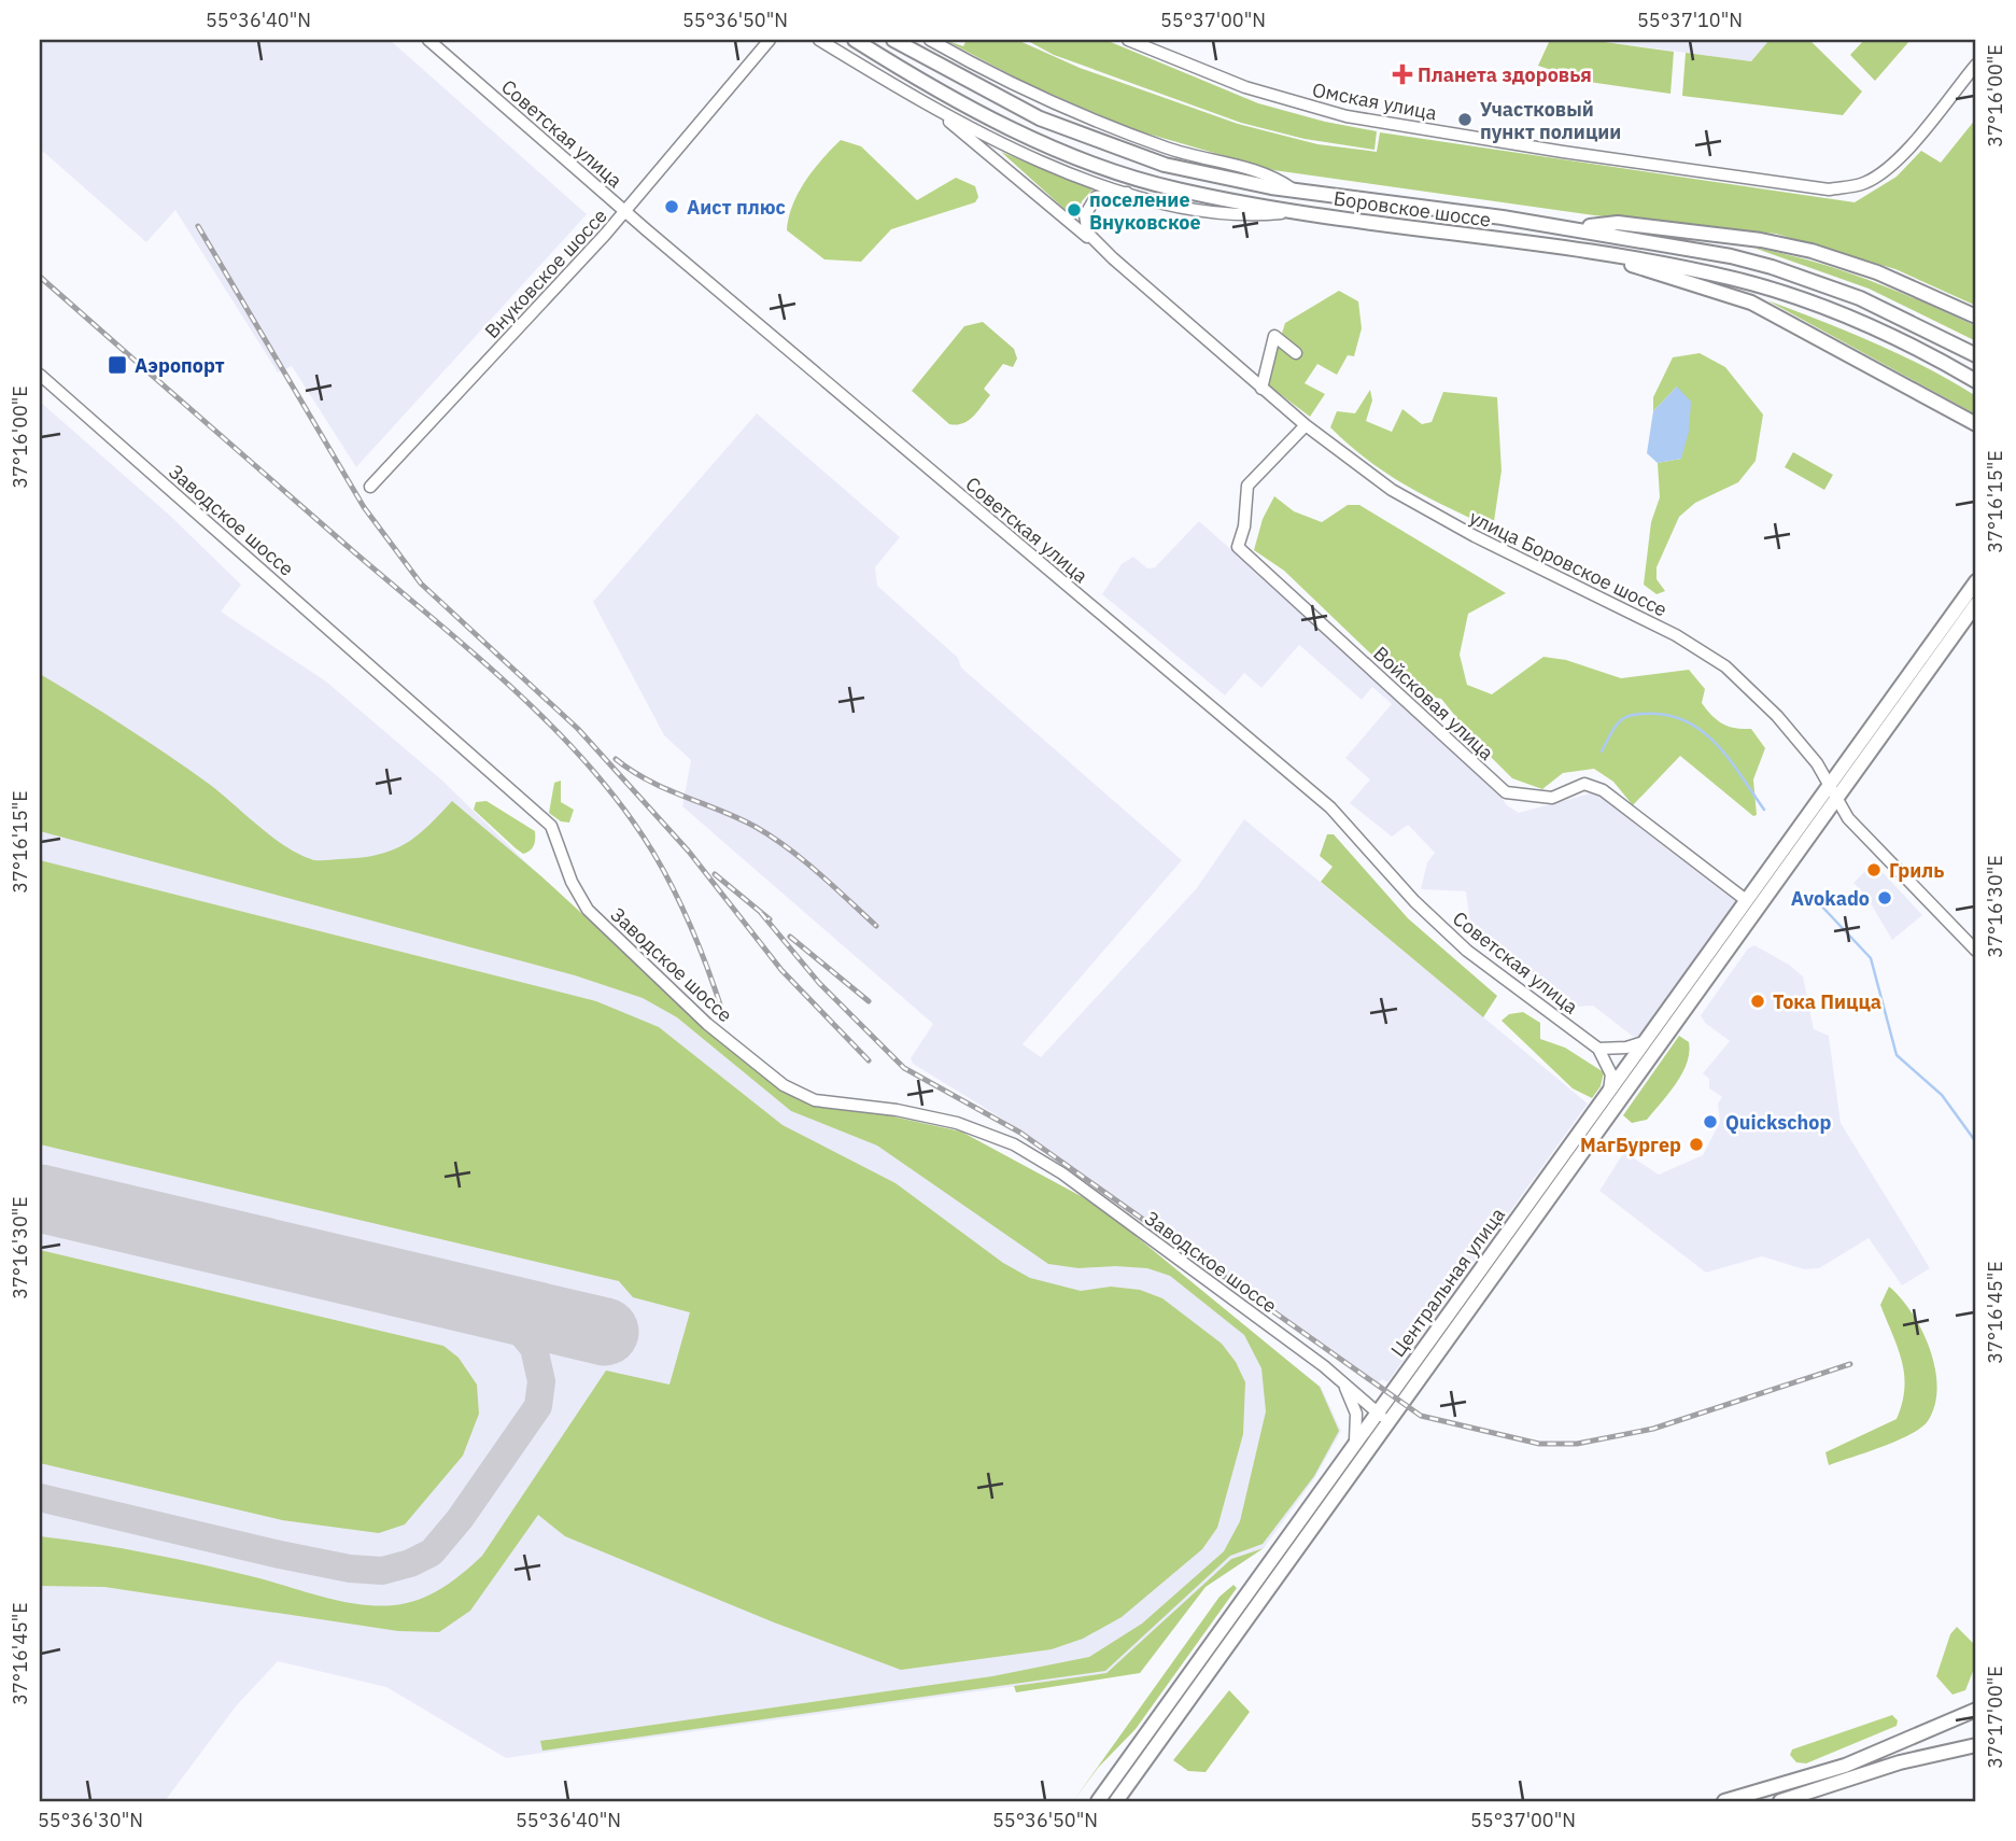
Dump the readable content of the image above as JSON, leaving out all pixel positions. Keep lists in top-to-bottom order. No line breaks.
{"streets":{"main road":["Боровское шоссе","Центральная улица"],"street":["Омская улица","Советская улица","Внуковское шоссе","Заводское шоссе","улица Боровское шоссе","Войсковая улица"]},"crossings":[["Советская улица","Внуковское шоссе"],["Заводское шоссе","Центральная улица"],["улица Боровское шоссе","Войсковая улица"],["улица Боровское шоссе","Центральная улица"],["Войсковая улица","Центральная улица"]],"places":{"health":["Планета здоровья"],"other":["Участковый пункт полиции","Аист плюс","поселение Внуковское","Гриль","Avokado","Тока Пицца","Quickschop","МагБургер"],"transit":["Аэропорт"]},"coordinates":["55°36'40\"N","55°36'50\"N","55°37'00\"N","55°37'10\"N","37°16'00\"E","37°16'15\"E","37°16'30\"E","37°16'45\"E","37°17'00\"E","55°36'30\"N"]}
